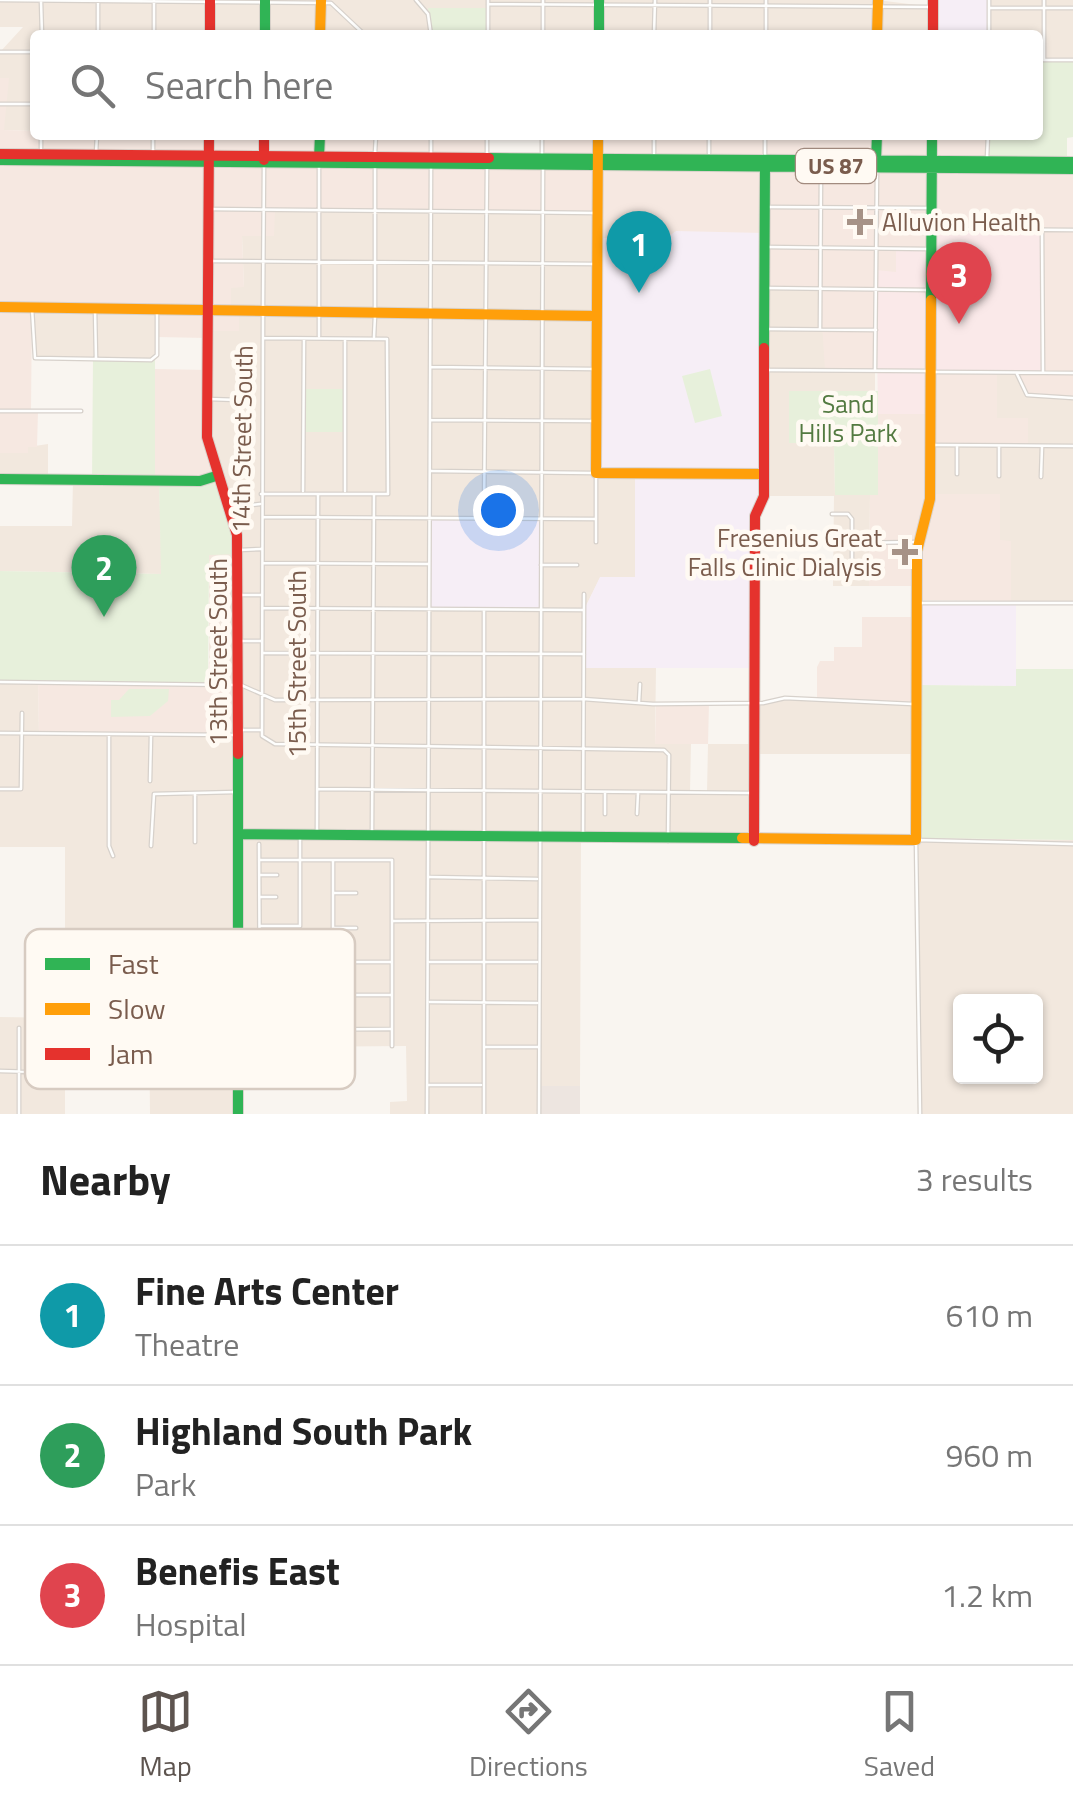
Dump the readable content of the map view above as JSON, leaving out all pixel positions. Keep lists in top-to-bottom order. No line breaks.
{"streets":{"main road":["US 87","14th Street South","13th Street South"],"street":["15th Street South"]},"crossings":[["US 87","14th Street South"]],"parks":["Sand Hills Park"],"places":{"health":["Alluvion Health","Fresenius Great Falls Clinic Dialysis"]},"legend":["Fast","Slow","Jam"],"page":{"search":"Search here","pins":["1","3","2"],"heading":["Nearby","3 results"],"list":[{"mark":"1","name":"Fine Arts Center","note":"Theatre","value":"610 m"},{"mark":"2","name":"Highland South Park","note":"Park","value":"960 m"},{"mark":"3","name":"Benefis East","note":"Hospital","value":"1.2 km"}],"nav":["Map","Directions","Saved"]}}
